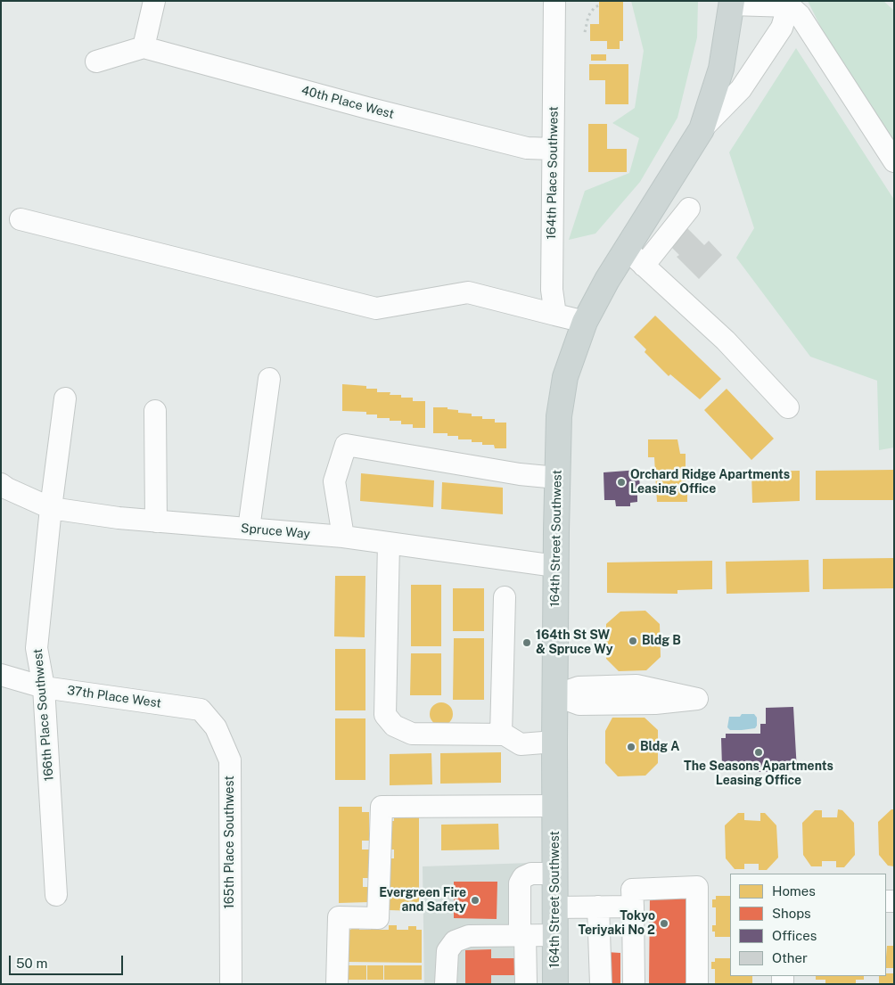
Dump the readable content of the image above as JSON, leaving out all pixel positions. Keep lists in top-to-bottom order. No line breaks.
{"streets":{"main road":["164th Street Southwest"],"street":["40th Place West","164th Place Southwest","Spruce Way","37th Place West","166th Place Southwest","165th Place Southwest"]},"crossings":[["40th Place West","164th Place Southwest"],["Spruce Way","164th Street Southwest"],["Spruce Way","166th Place Southwest"],["37th Place West","166th Place Southwest"],["37th Place West","165th Place Southwest"]],"places":["Orchard Ridge Apartments Leasing Office","Bldg B","164th St SW & Spruce Wy","Bldg A","The Seasons Apartments Leasing Office","Evergreen Fire and Safety","Tokyo Teriyaki No 2"],"legend":["Homes","Shops","Offices","Other"],"scale_bar":"50 m"}
